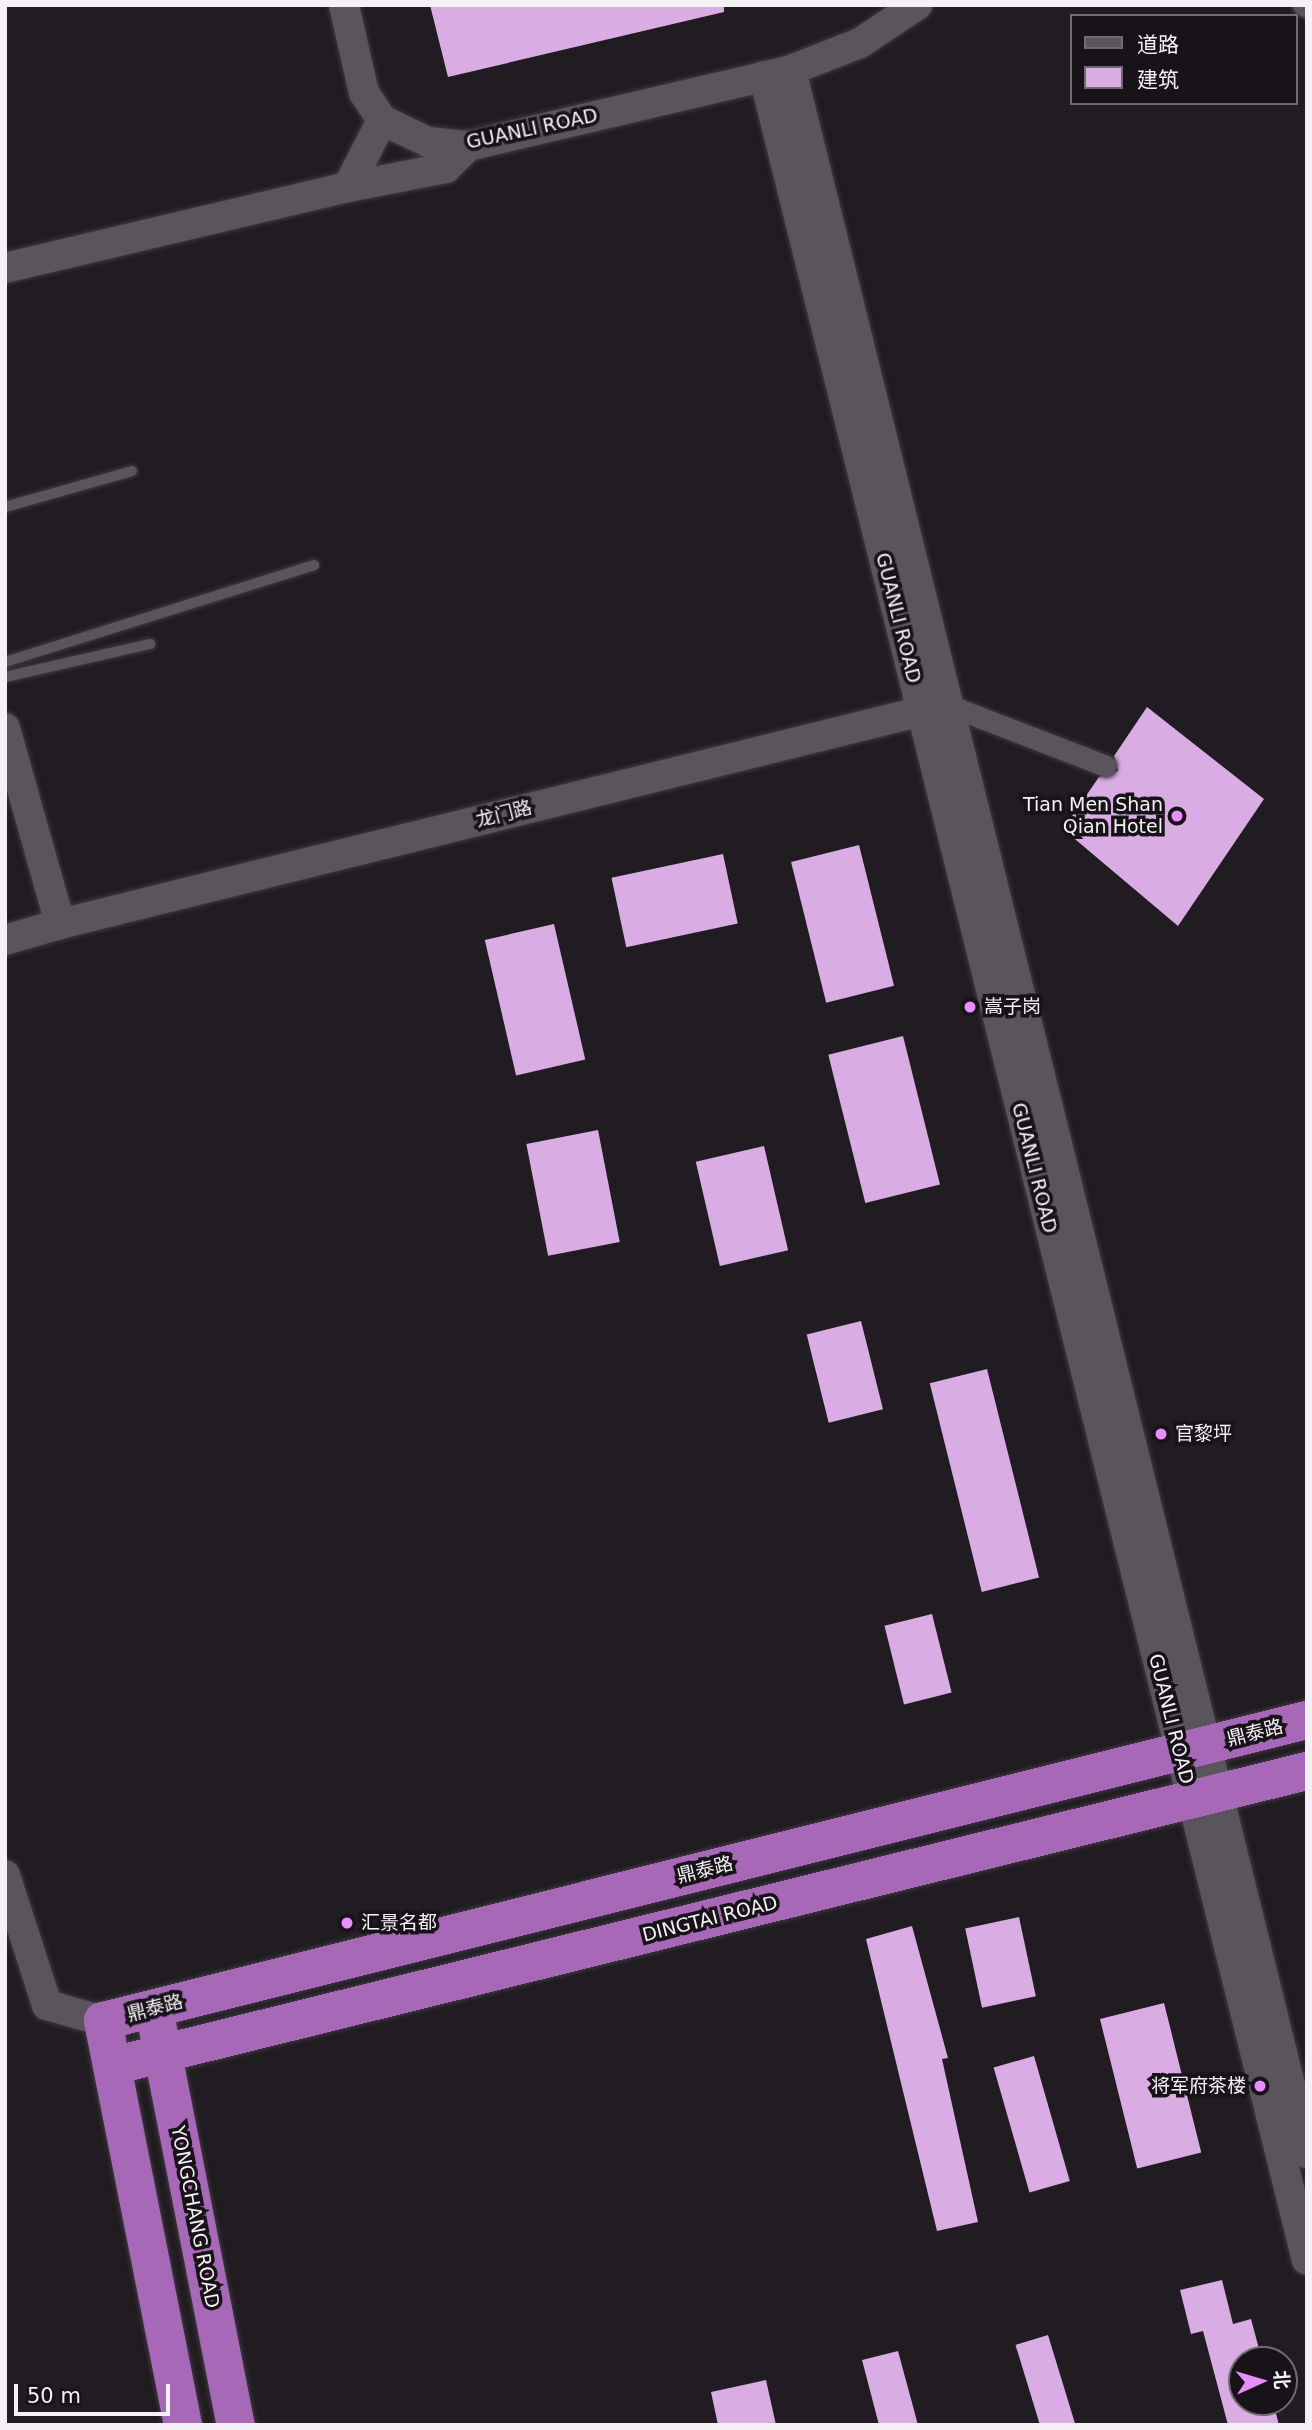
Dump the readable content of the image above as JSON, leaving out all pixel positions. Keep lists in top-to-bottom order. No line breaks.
{"streets":{"highway":["鼎泰路","DINGTAI ROAD","YONGCHANG ROAD"],"main road":["GUANLI ROAD","龙门路"]},"crossings":[["GUANLI ROAD","龙门路"],["GUANLI ROAD","鼎泰路"],["GUANLI ROAD","DINGTAI ROAD"],["鼎泰路","YONGCHANG ROAD"],["DINGTAI ROAD","YONGCHANG ROAD"]],"places":["Tian Men Shan Qian Hotel","嵩子岗","官黎坪","汇景名都","将军府茶楼"],"legend":["道路","建筑"],"scale_bar":"50 m","north":"right"}
